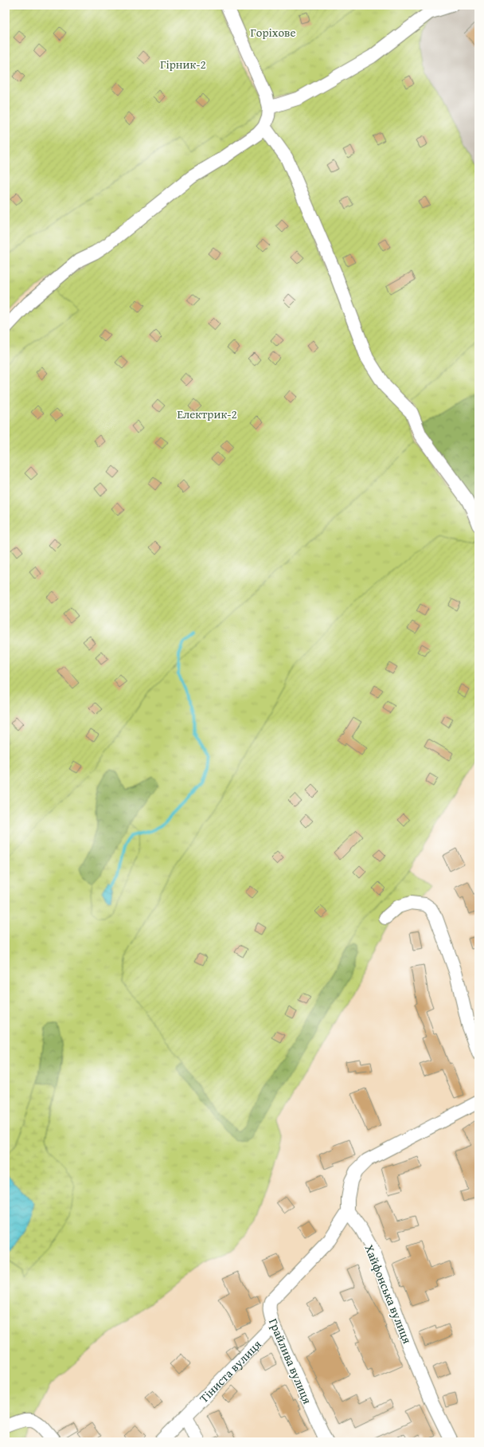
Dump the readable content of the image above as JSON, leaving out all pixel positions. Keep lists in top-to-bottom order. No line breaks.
{"streets":{"street":["Хайфонська вулиця","Грайлива вулиця","Тіниста вулиця"]},"crossings":[["Хайфонська вулиця","Грайлива вулиця"],["Грайлива вулиця","Тіниста вулиця"]],"parks":["Горіхове","Гірник-2","Електрик-2"]}
